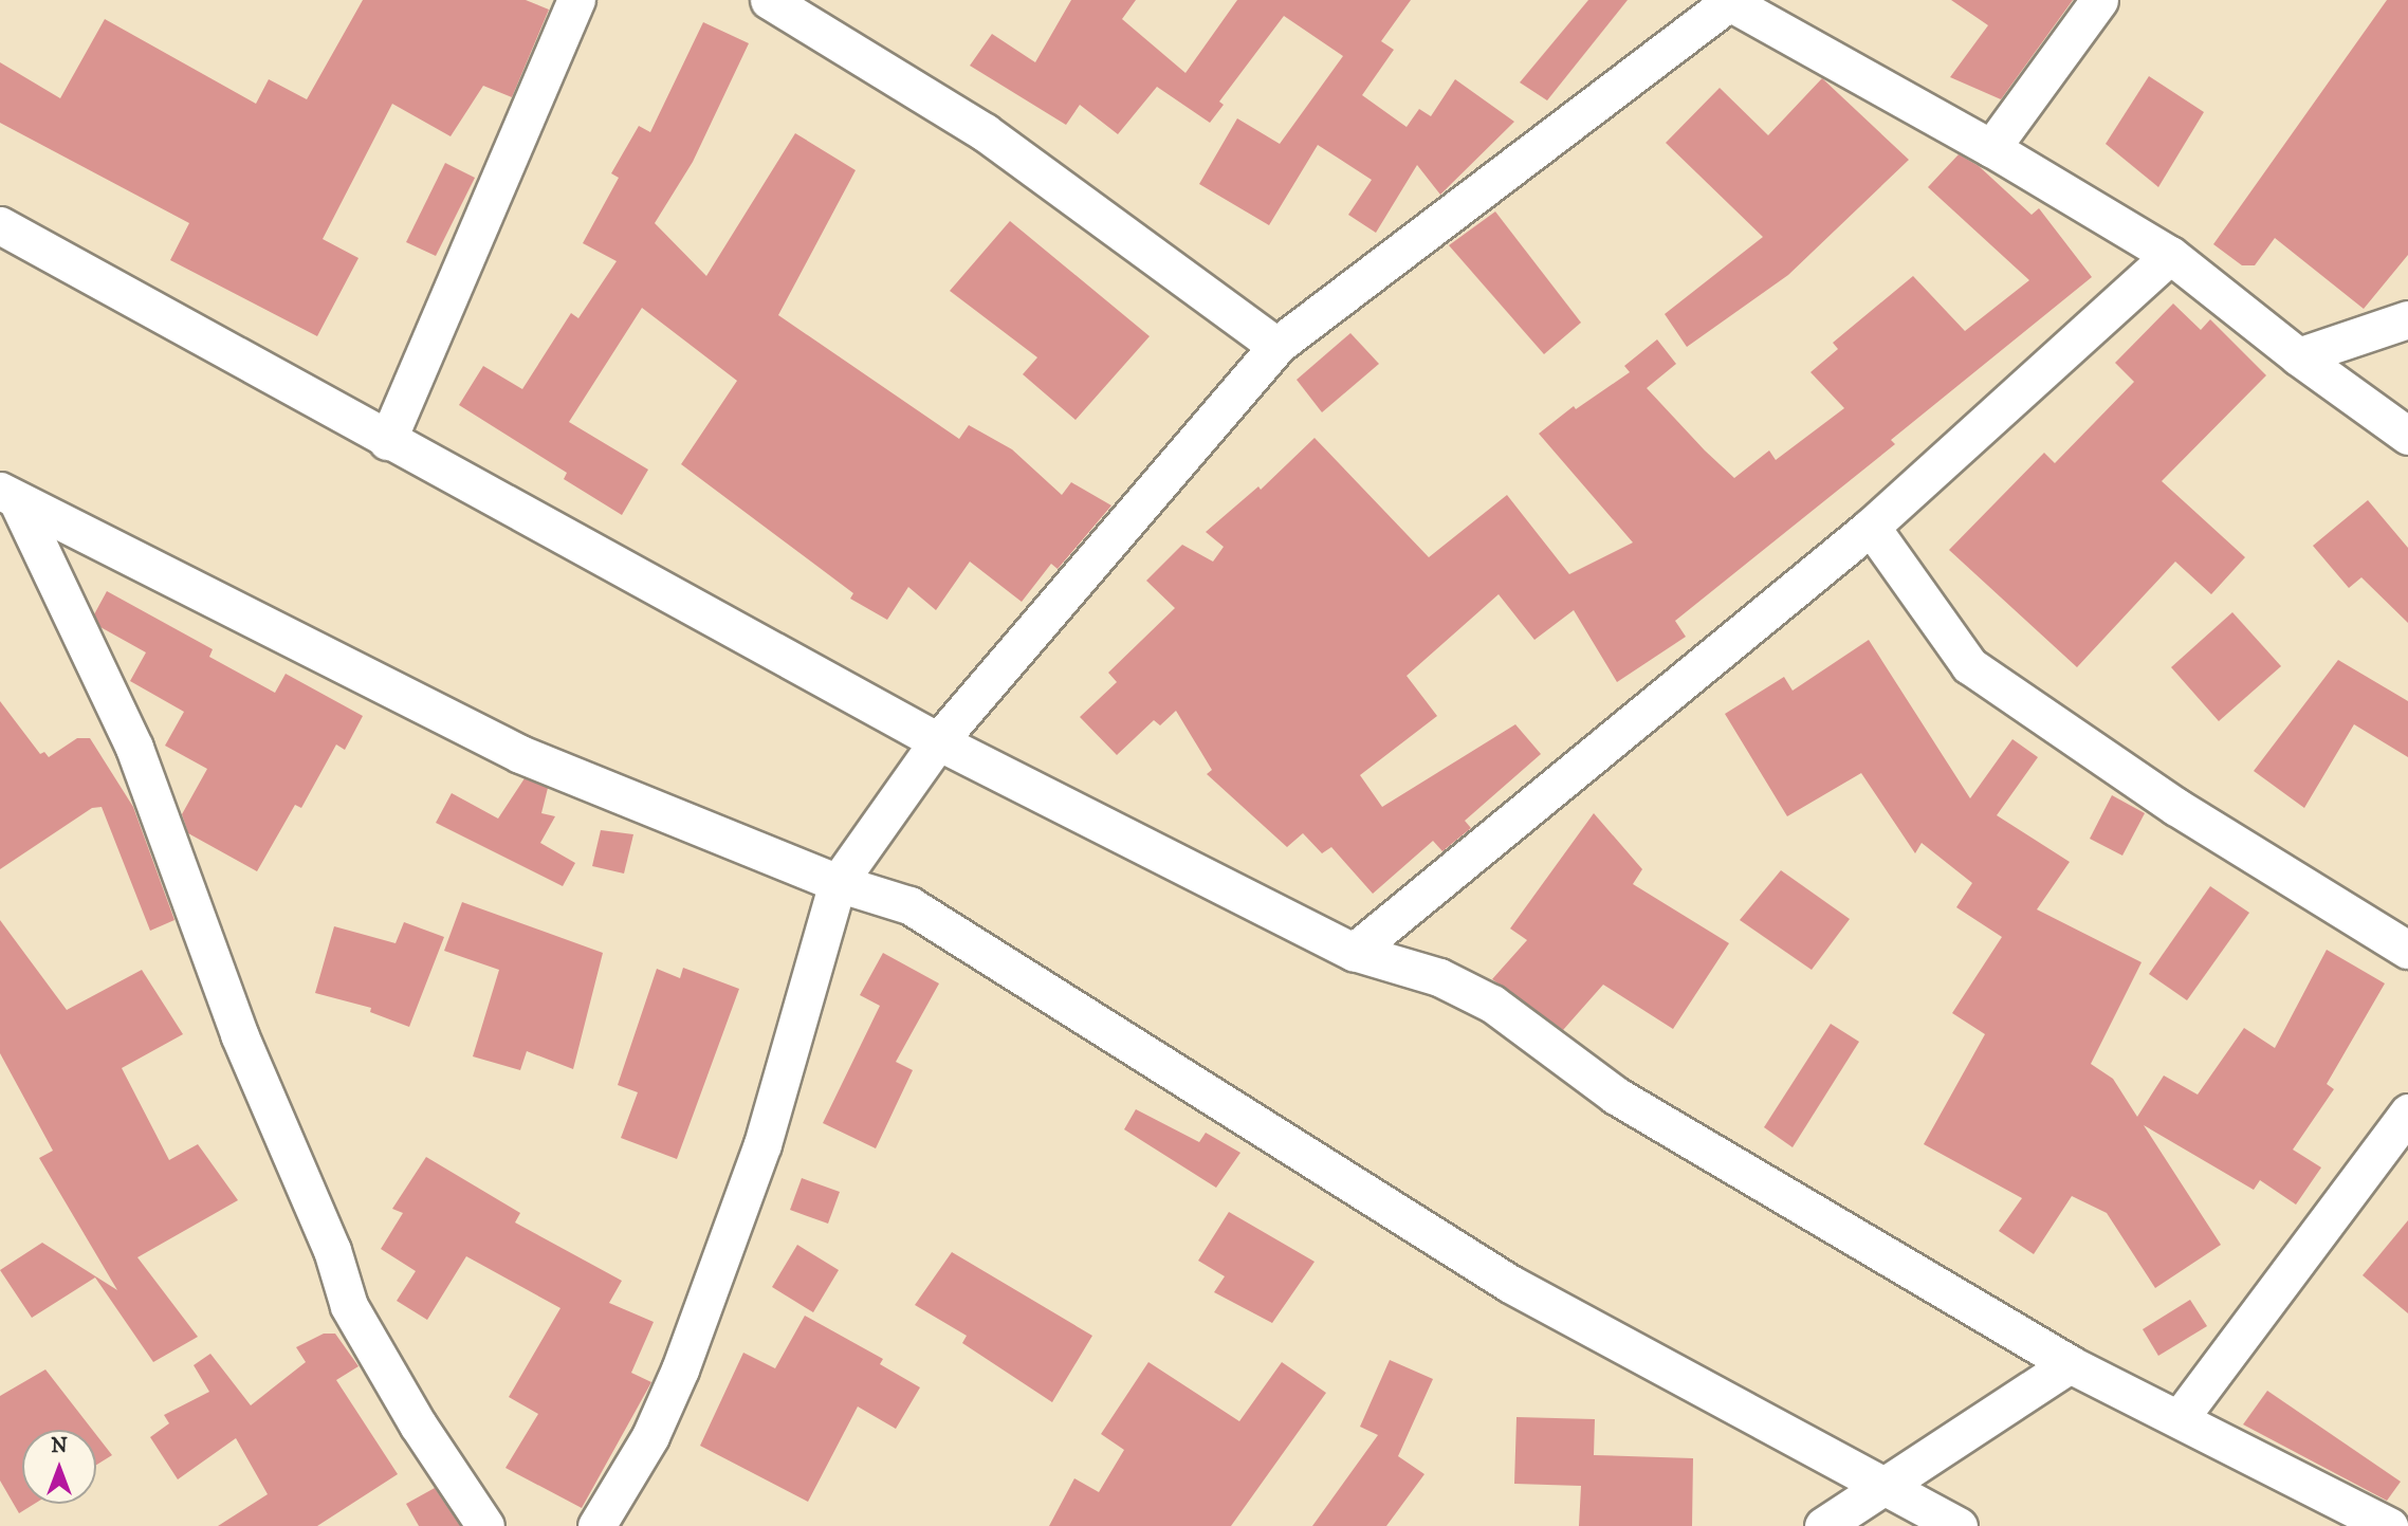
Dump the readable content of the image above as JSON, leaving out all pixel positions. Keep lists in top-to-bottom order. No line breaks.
{"north":"top"}
